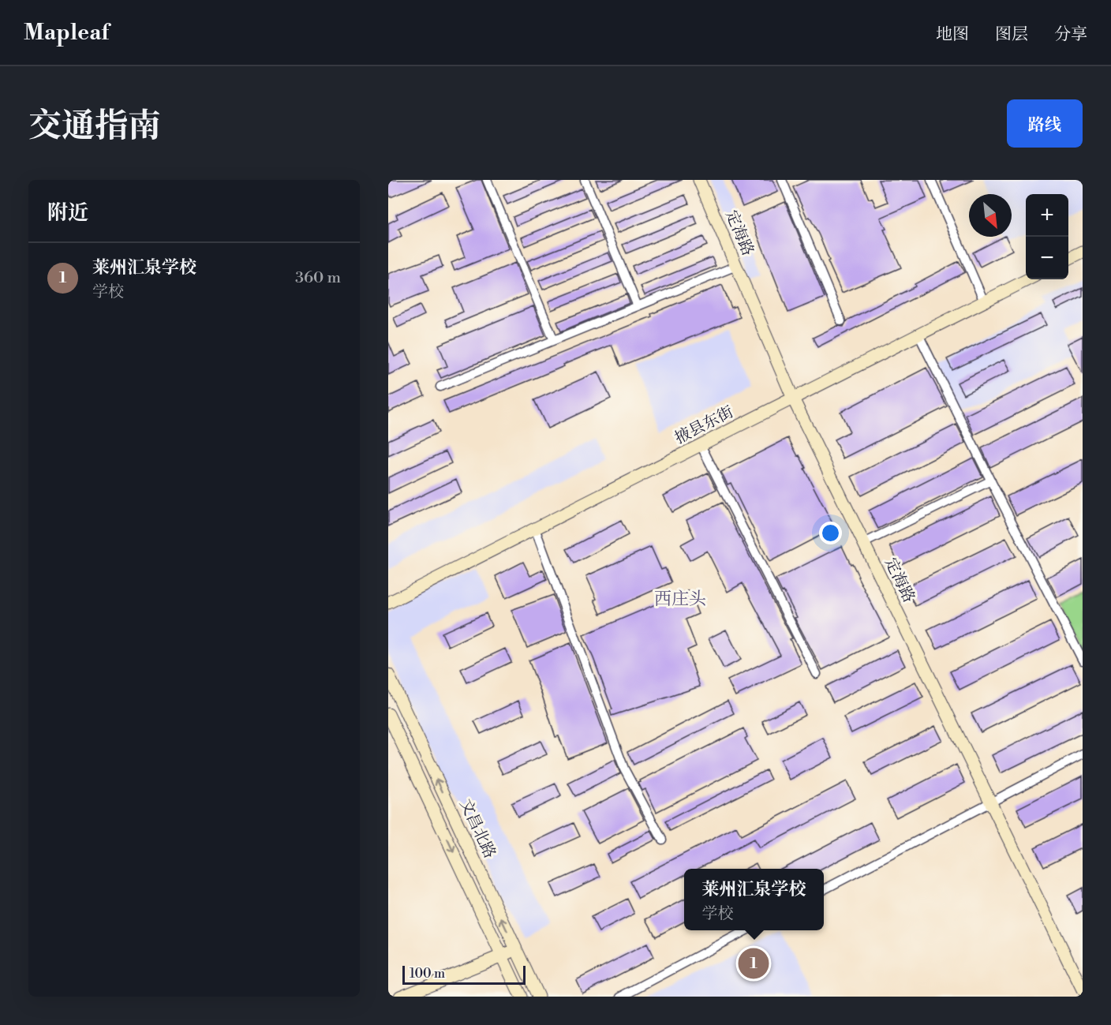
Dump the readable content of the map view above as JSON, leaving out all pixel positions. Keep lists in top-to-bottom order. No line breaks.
{"streets":{"main road":["定海路","掖县东街","文昌北路"]},"crossings":[["定海路","掖县东街"]],"districts":["西庄头"],"scale_bar":"100 m","north":"bottom right","page":{"header":"Mapleaf","nav":["地图","图层","分享"],"title":"交通指南","buttons":"路线","heading":"附近","map_buttons":["+","−"],"list":[{"mark":"1","name":"莱州汇泉学校","note":"学校","value":"360 m"}],"popup":["莱州汇泉学校","学校"],"pins":"1","scale":"100 m"}}
